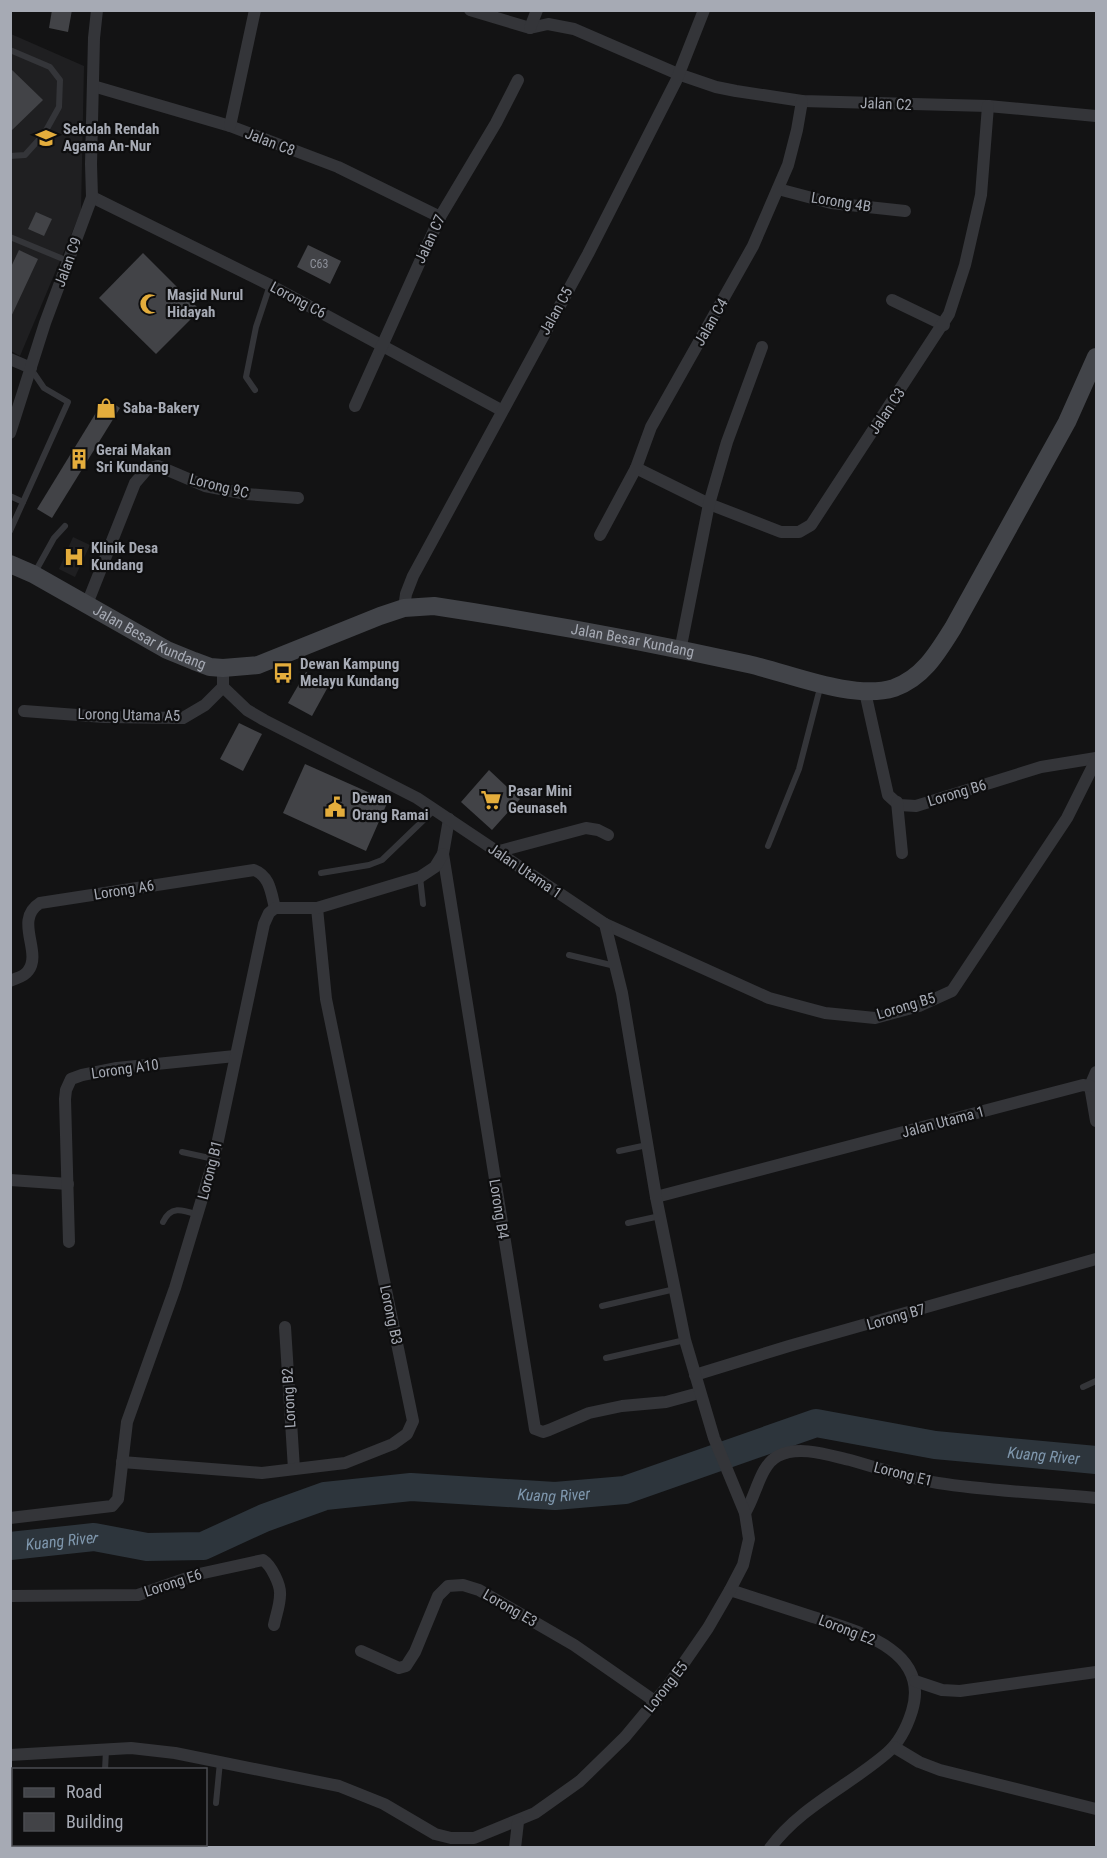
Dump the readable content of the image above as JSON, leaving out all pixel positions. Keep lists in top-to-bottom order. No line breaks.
{"streets":{"main road":["Jalan Besar Kundang"],"street":["Jalan C2","Jalan C8","Lorong 4B","Jalan C7","Jalan C9","Lorong C6","Jalan C5","Jalan C4","Jalan C3","Lorong 9C","Lorong Utama A5","Lorong B6","Jalan Utama 1","Lorong A6","Lorong B5","Lorong A10","Lorong B1","Lorong B4","Lorong B3","Lorong B7","Lorong B2","Lorong E1","Lorong E6","Lorong E3","Lorong E2","Lorong E5"]},"crossings":[["Jalan C2","Jalan C5"],["Jalan C2","Jalan C4"],["Jalan C2","Jalan C3"],["Jalan C8","Jalan C7"],["Jalan C8","Jalan C9"],["Lorong 4B","Jalan C4"],["Jalan C7","Lorong C6"],["Jalan C9","Lorong C6"],["Lorong C6","Jalan C5"],["Jalan C5","Jalan Besar Kundang"],["Jalan C4","Jalan C3"],["Lorong 9C","Jalan Besar Kundang"],["Lorong Utama A5","Jalan Utama 1"],["Lorong B6","Lorong B5"],["Jalan Utama 1","Lorong B5"],["Jalan Utama 1","Lorong B4"],["Lorong A6","Lorong B1"],["Lorong A10","Lorong B1"],["Lorong B1","Lorong B3"],["Lorong B4","Lorong E5"],["Lorong B3","Lorong B2"],["Lorong E1","Lorong E5"],["Lorong E3","Lorong E5"],["Lorong E2","Lorong E5"]],"water":["Kuang River"],"places":{"school or university":["Sekolah Rendah Agama An-Nur"],"mosque":["Masjid Nurul Hidayah"],"shop":["Saba-Bakery"],"building":["Gerai Makan Sri Kundang"],"hospital":["Klinik Desa Kundang"],"bus stop":["Dewan Kampung Melayu Kundang"],"supermarket":["Pasar Mini Geunaseh"],"public building":["Dewan Orang Ramai"]},"house_numbers":["C63"],"legend":["Road","Building"]}
